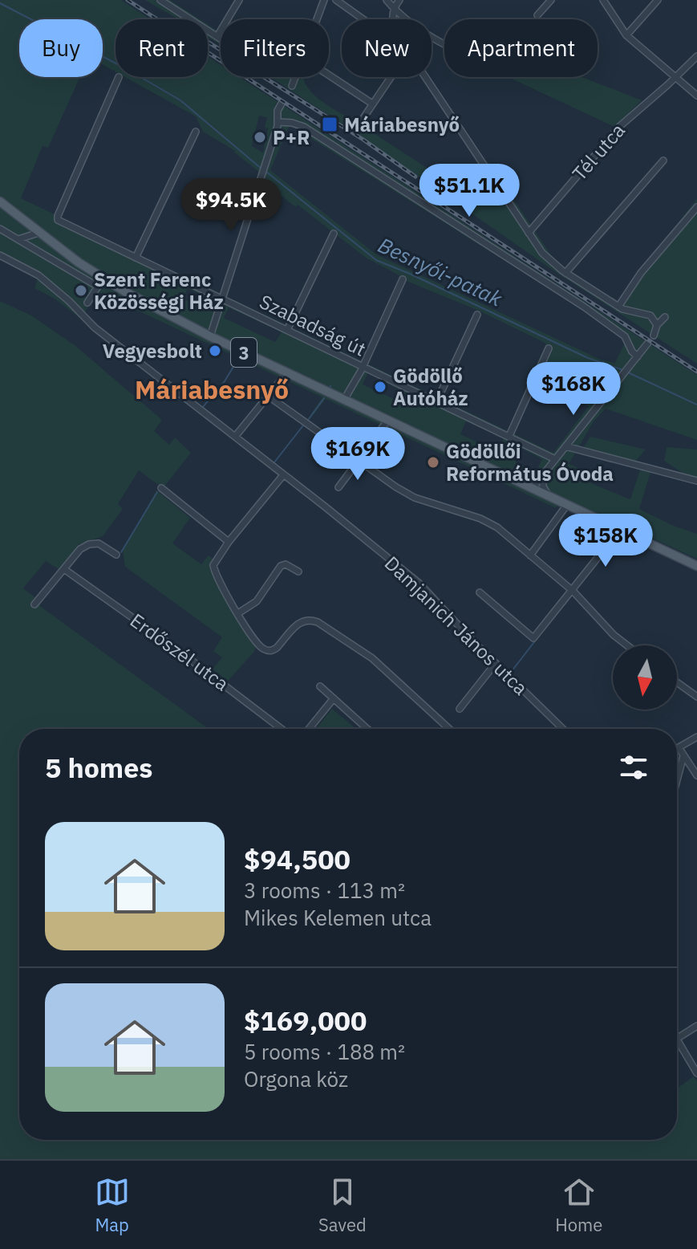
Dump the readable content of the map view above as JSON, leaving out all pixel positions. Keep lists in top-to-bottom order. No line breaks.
{"streets":{"main road":["3"],"street":["Tél utca","Szabadság út","Damjanich János utca","Erdőszél utca"]},"districts":["Máriabesnyő"],"water":["Besnyői-patak"],"places":{"transit":["Máriabesnyő"],"other":["P+R","Szent Ferenc Közösségi Ház","Vegyesbolt","Gödöllő Autóház","Gödöllői Református Óvoda"]},"north":"bottom","page":{"chip":["Buy","Rent","Filters","New","Apartment"],"price":["$51.1K","$94.5K","$168K","$169K","$158K"],"heading":"5 homes","list":[{"name":"$94,500","note":"3 rooms · 113 m² · Mikes Kelemen utca"},{"name":"$169,000","note":"5 rooms · 188 m² · Orgona köz"}],"tabs":["Map","Saved","Home"]}}
